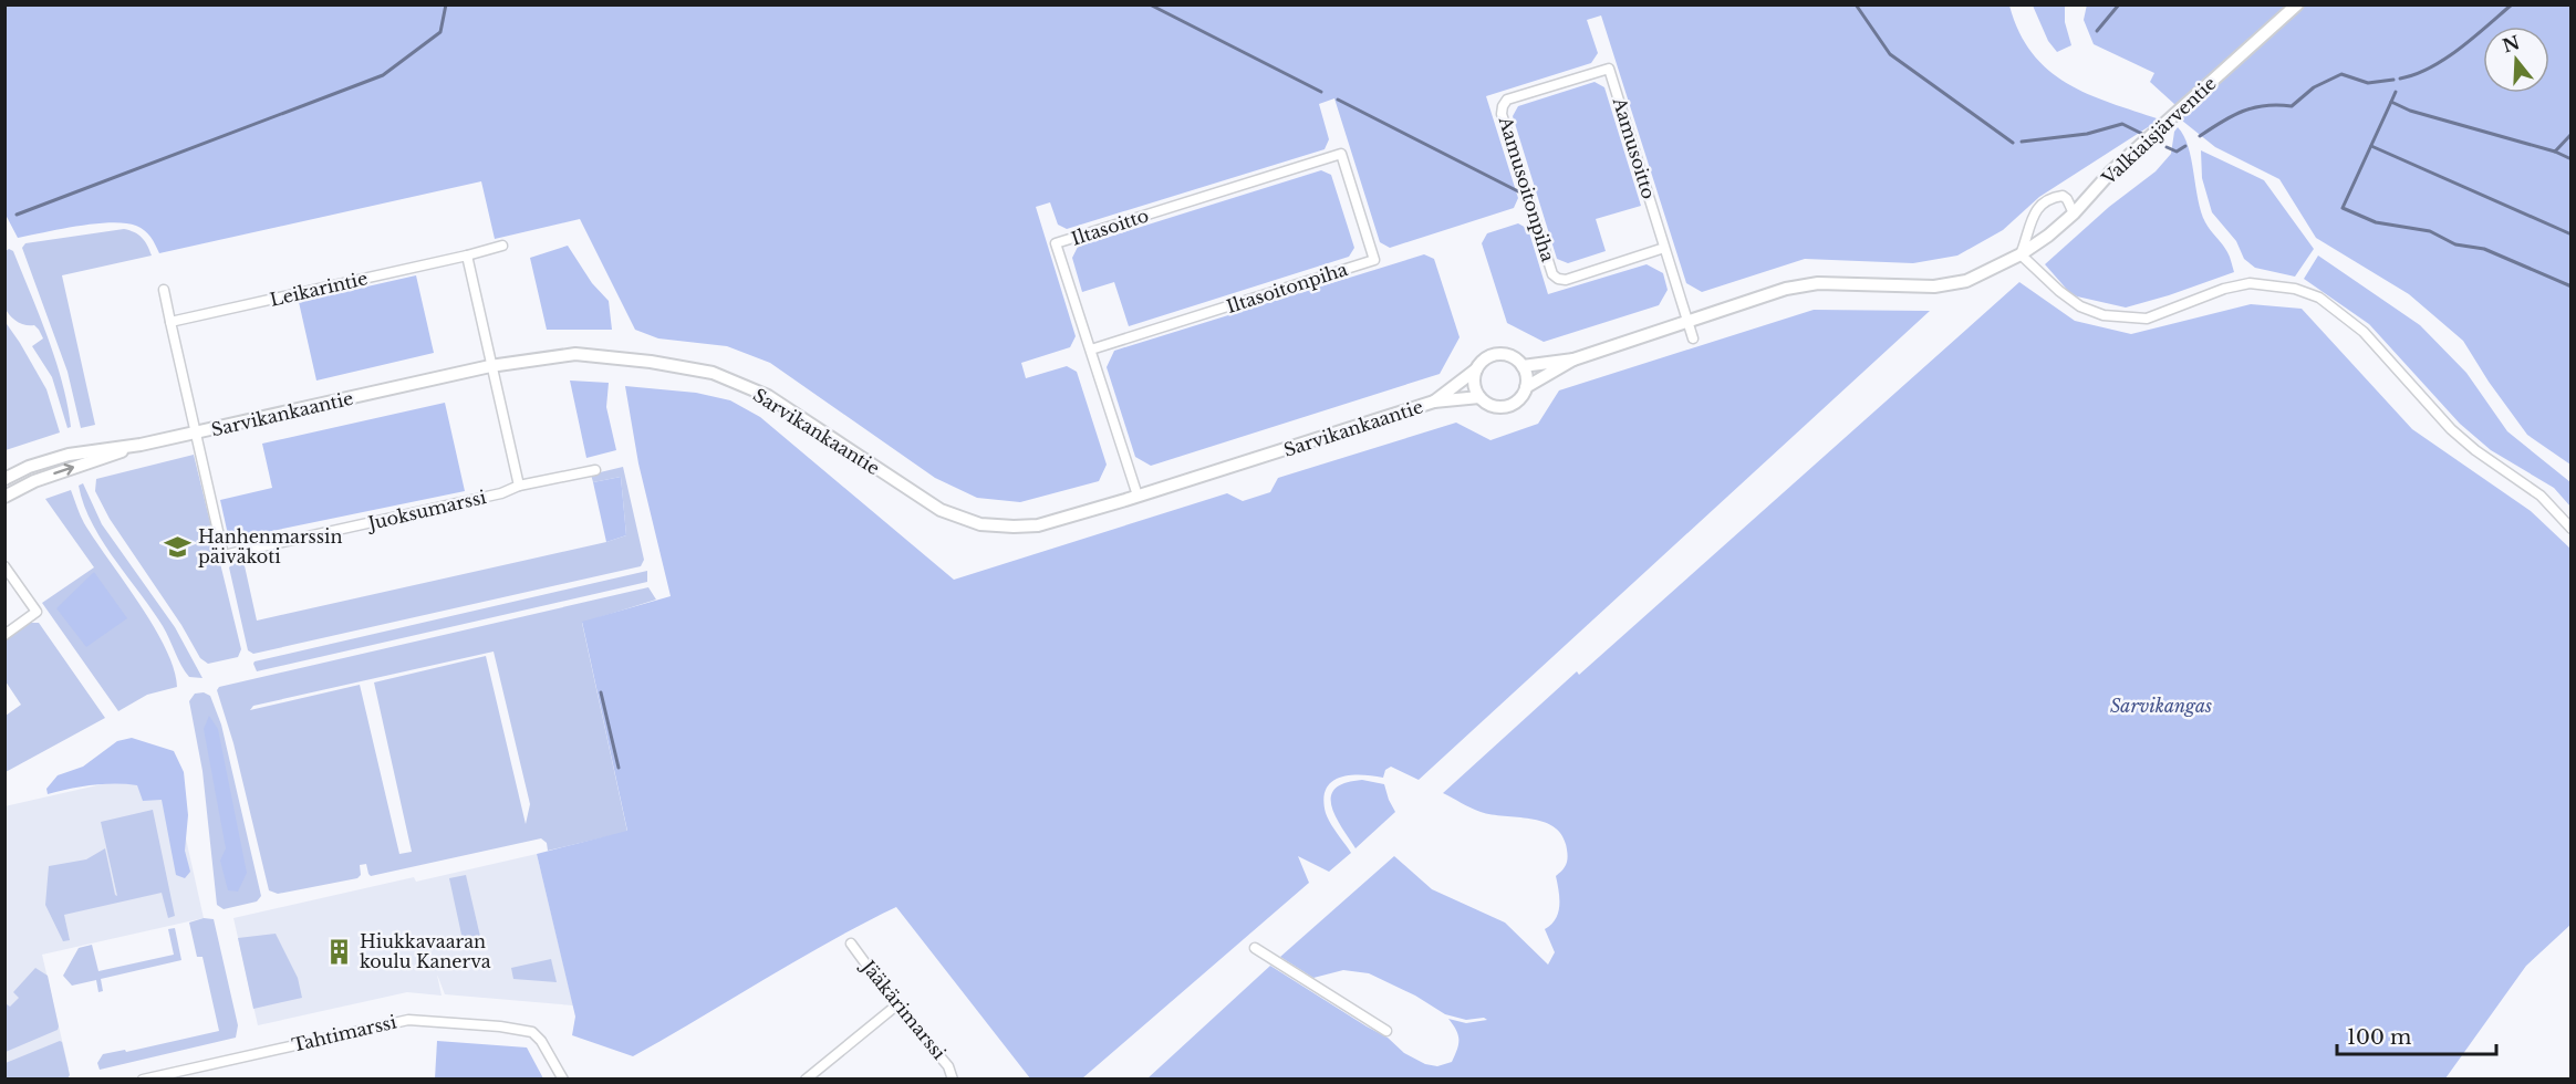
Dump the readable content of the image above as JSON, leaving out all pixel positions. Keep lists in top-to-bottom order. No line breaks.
{"streets":{"street":["Valkiaisjärventie","Aamusoitto","Aamusoitonpiha","Iltasoitto","Iltasoitonpiha","Leikarintie","Sarvikankaantie","Juoksumarssi","Jääkärimarssi","Tahtimarssi"]},"crossings":[["Valkiaisjärventie","Sarvikankaantie"],["Aamusoitto","Aamusoitonpiha"],["Aamusoitto","Sarvikankaantie"],["Iltasoitto","Iltasoitonpiha"],["Iltasoitto","Sarvikankaantie"],["Sarvikankaantie","Juoksumarssi"]],"parks":["Sarvikangas"],"places":{"school or university":["Hanhenmarssin päiväkoti"],"building":["Hiukkavaaran koulu Kanerva"]},"scale_bar":"100 m","north":"top"}
